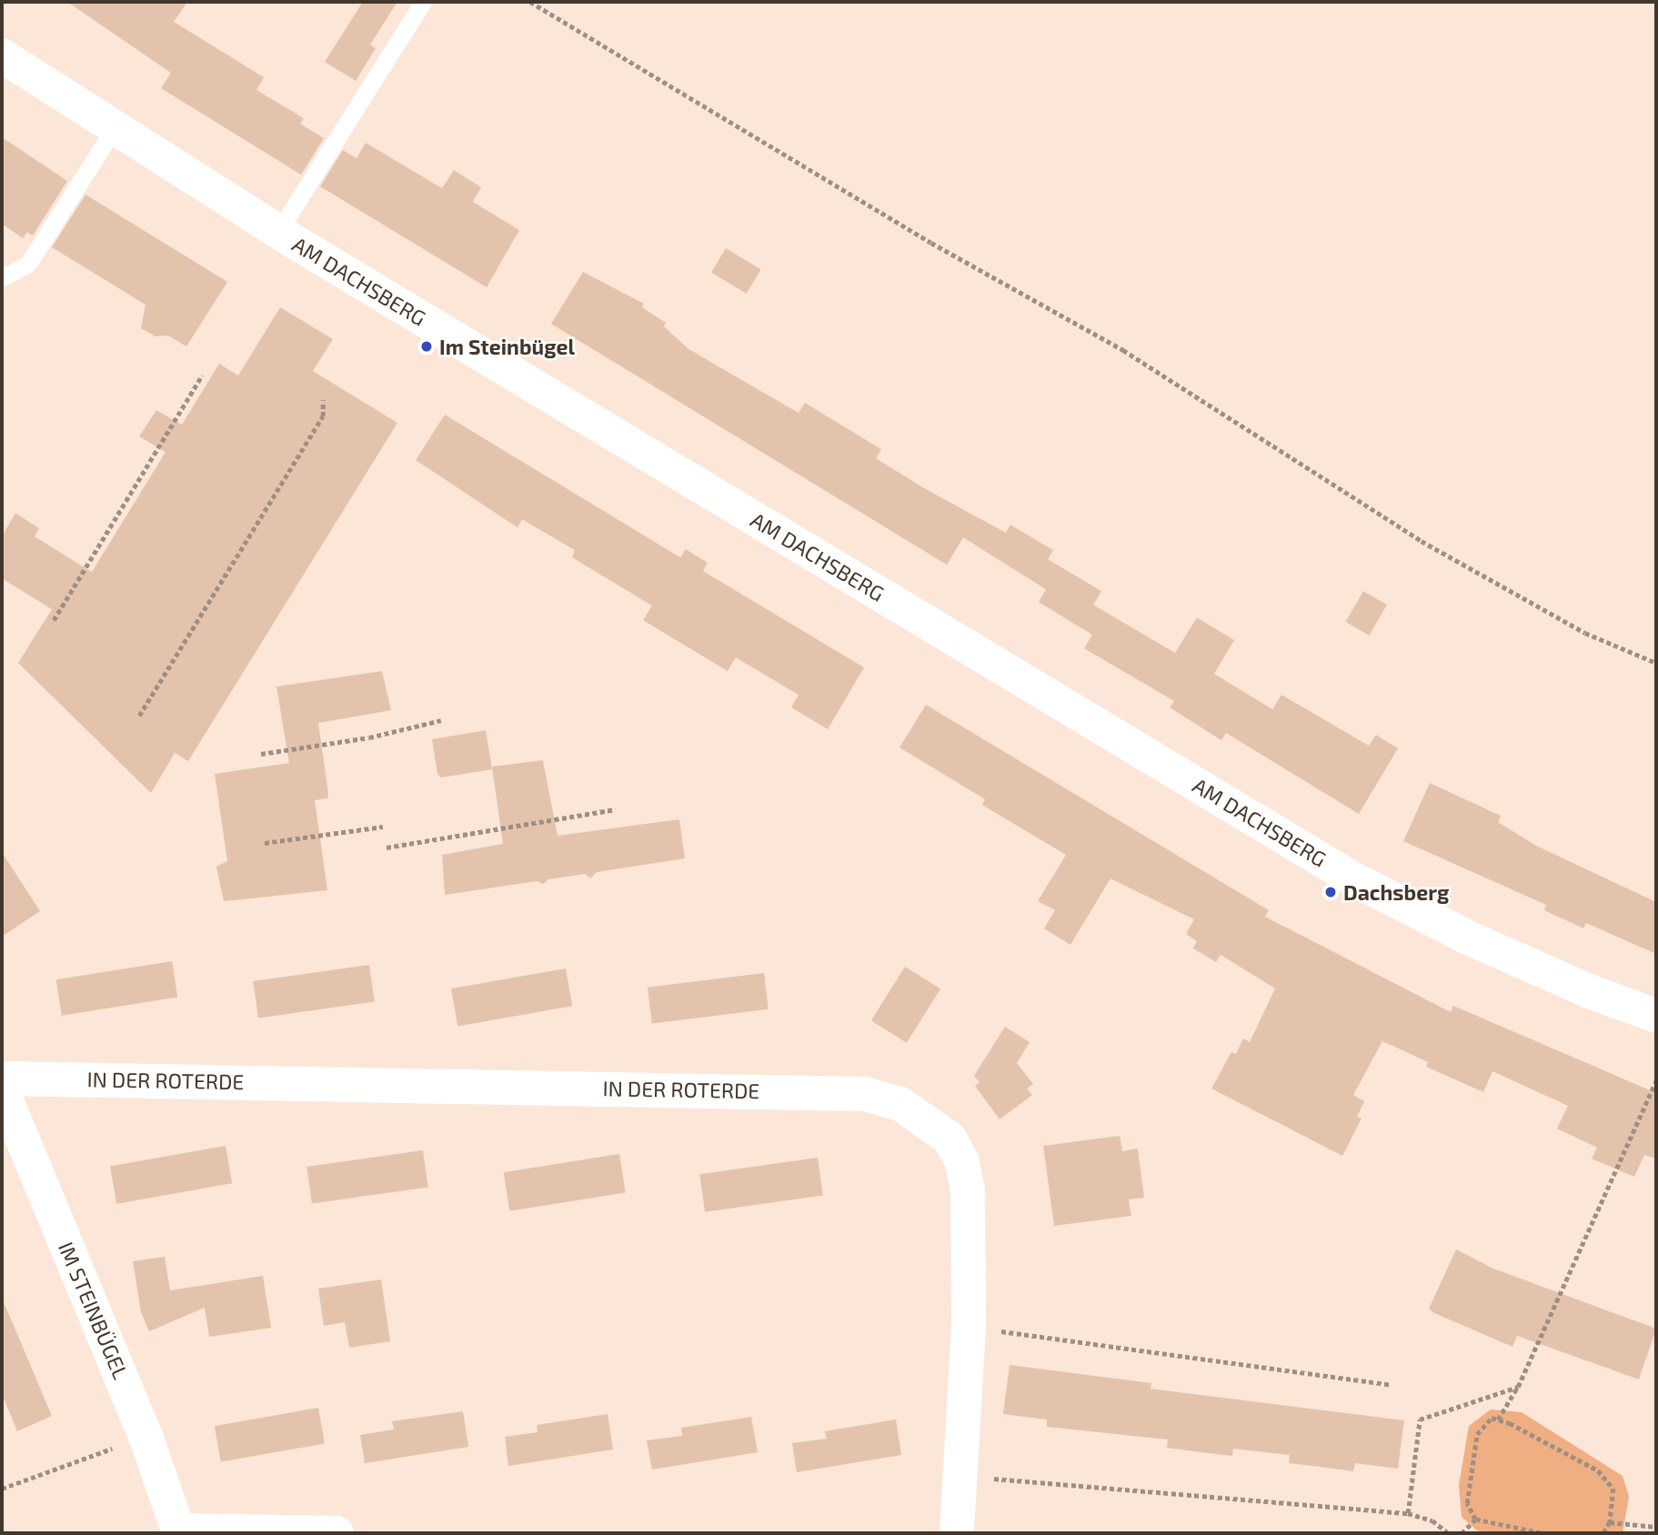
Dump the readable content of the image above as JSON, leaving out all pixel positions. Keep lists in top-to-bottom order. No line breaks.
{"streets":{"street":["AM DACHSBERG","IN DER ROTERDE","IM STEINBÜGEL"]},"places":["Im Steinbügel","Dachsberg"]}
